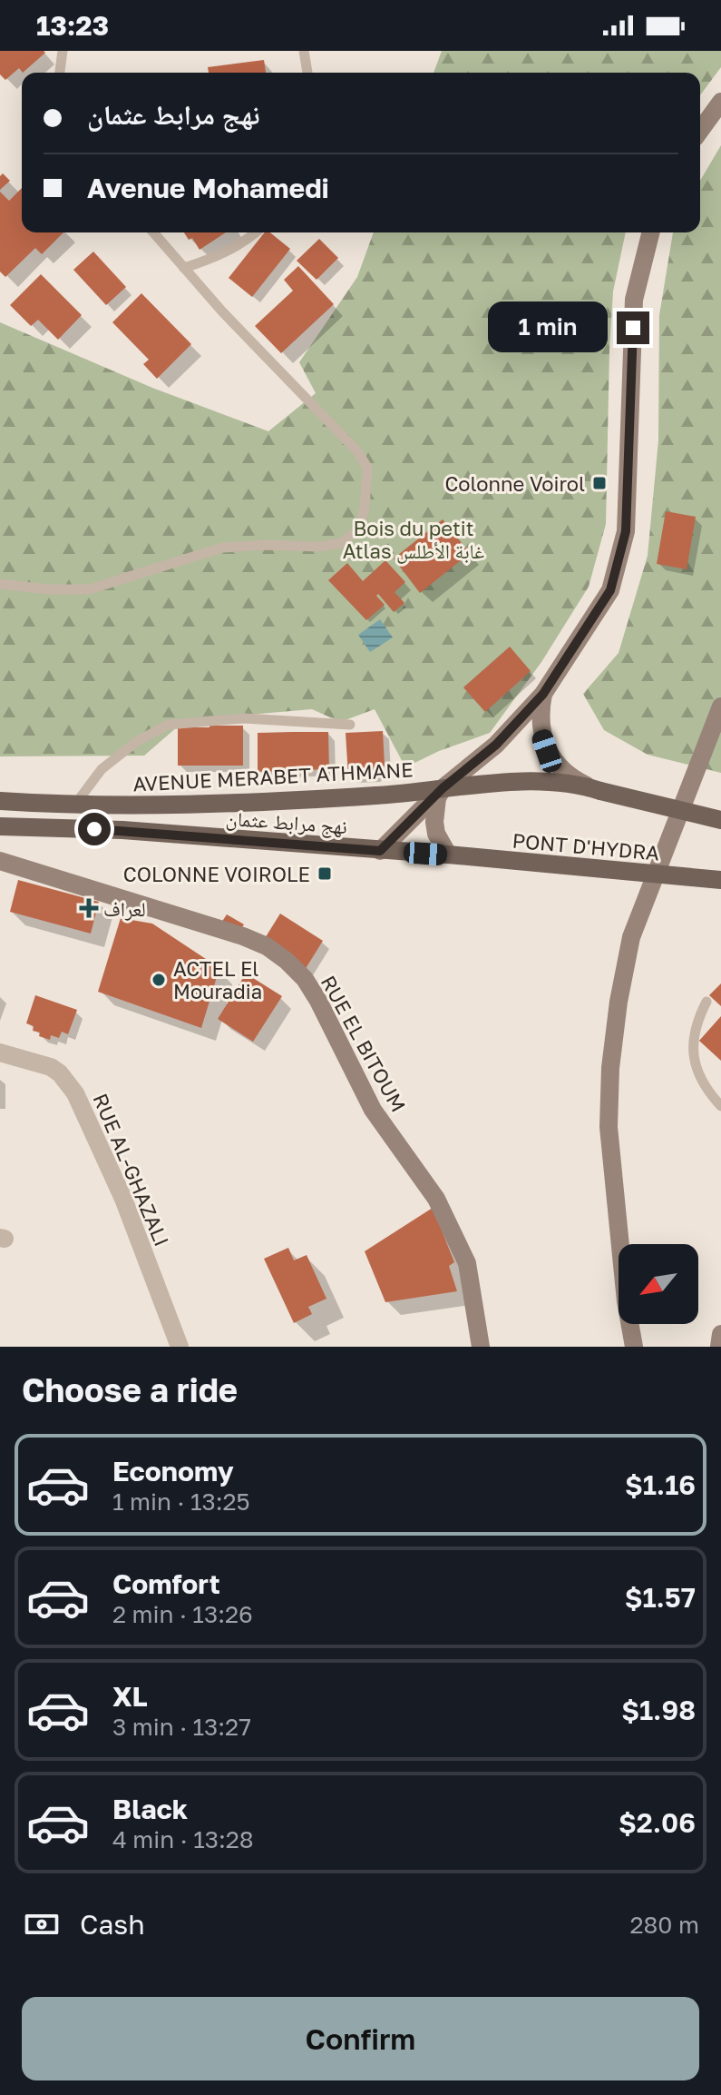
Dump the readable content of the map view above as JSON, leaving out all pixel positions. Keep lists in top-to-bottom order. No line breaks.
{"streets":{"main road":["AVENUE MERABET ATHMANE","نهج مرابط عثمان","PONT D'HYDRA","RUE EL BITOUM"],"street":["RUE AL-GHAZALI"]},"crossings":[["نهج مرابط عثمان","PONT D'HYDRA"]],"parks":["Bois du petit Atlas غابة الأطلس"],"places":{"transit":["Colonne Voirol","COLONNE VOIROLE"],"health":["لعراف"],"other":["ACTEL El Mouradia"]},"north":"bottom left","page":{"status":"13:23","banner":["نهج مرابط عثمان","Avenue Mohamedi"],"bubble":"1 min","heading":"Choose a ride","list":[{"name":"Economy","note":"1 min · 13:25","value":"$1.16"},{"name":"Comfort","note":"2 min · 13:26","value":"$1.57"},{"name":"XL","note":"3 min · 13:27","value":"$1.98"},{"name":"Black","note":"4 min · 13:28","value":"$2.06"}],"pay":["Cash","280 m"],"buttons":"Confirm"}}
